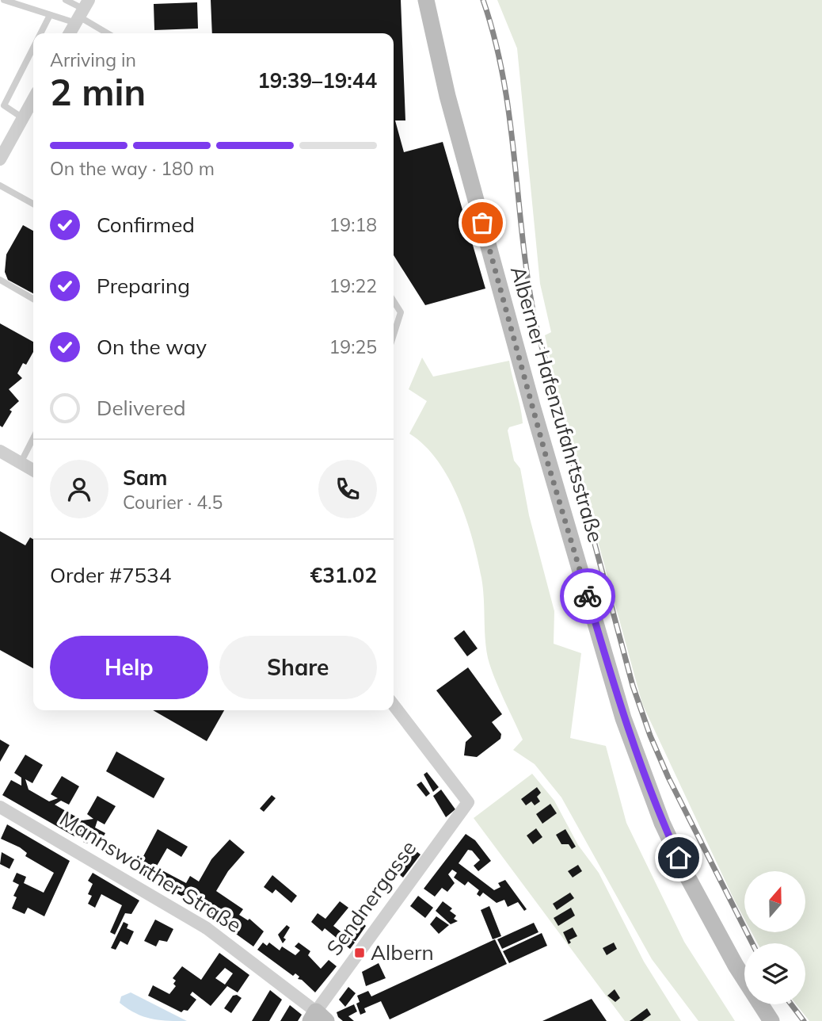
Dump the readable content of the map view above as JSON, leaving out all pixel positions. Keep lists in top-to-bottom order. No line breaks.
{"streets":{"main road":["Alberner Hafenzufahrtsstraße"],"street":["Mannswörther Straße","Sendnergasse"]},"crossings":[["Mannswörther Straße","Sendnergasse"]],"places":{"transit":["Albern"]},"north":"top","page":{"heading":["2 min","Arriving in","19:39–19:44"],"panel":["Sam","Courier · 4.5","Order #7534","€31.02"],"bar":"On the way · 180 m","list":[["Confirmed","19:18"],["Preparing","19:22"],["On the way","19:25"],"Delivered"],"buttons":["Help","Share"]}}
